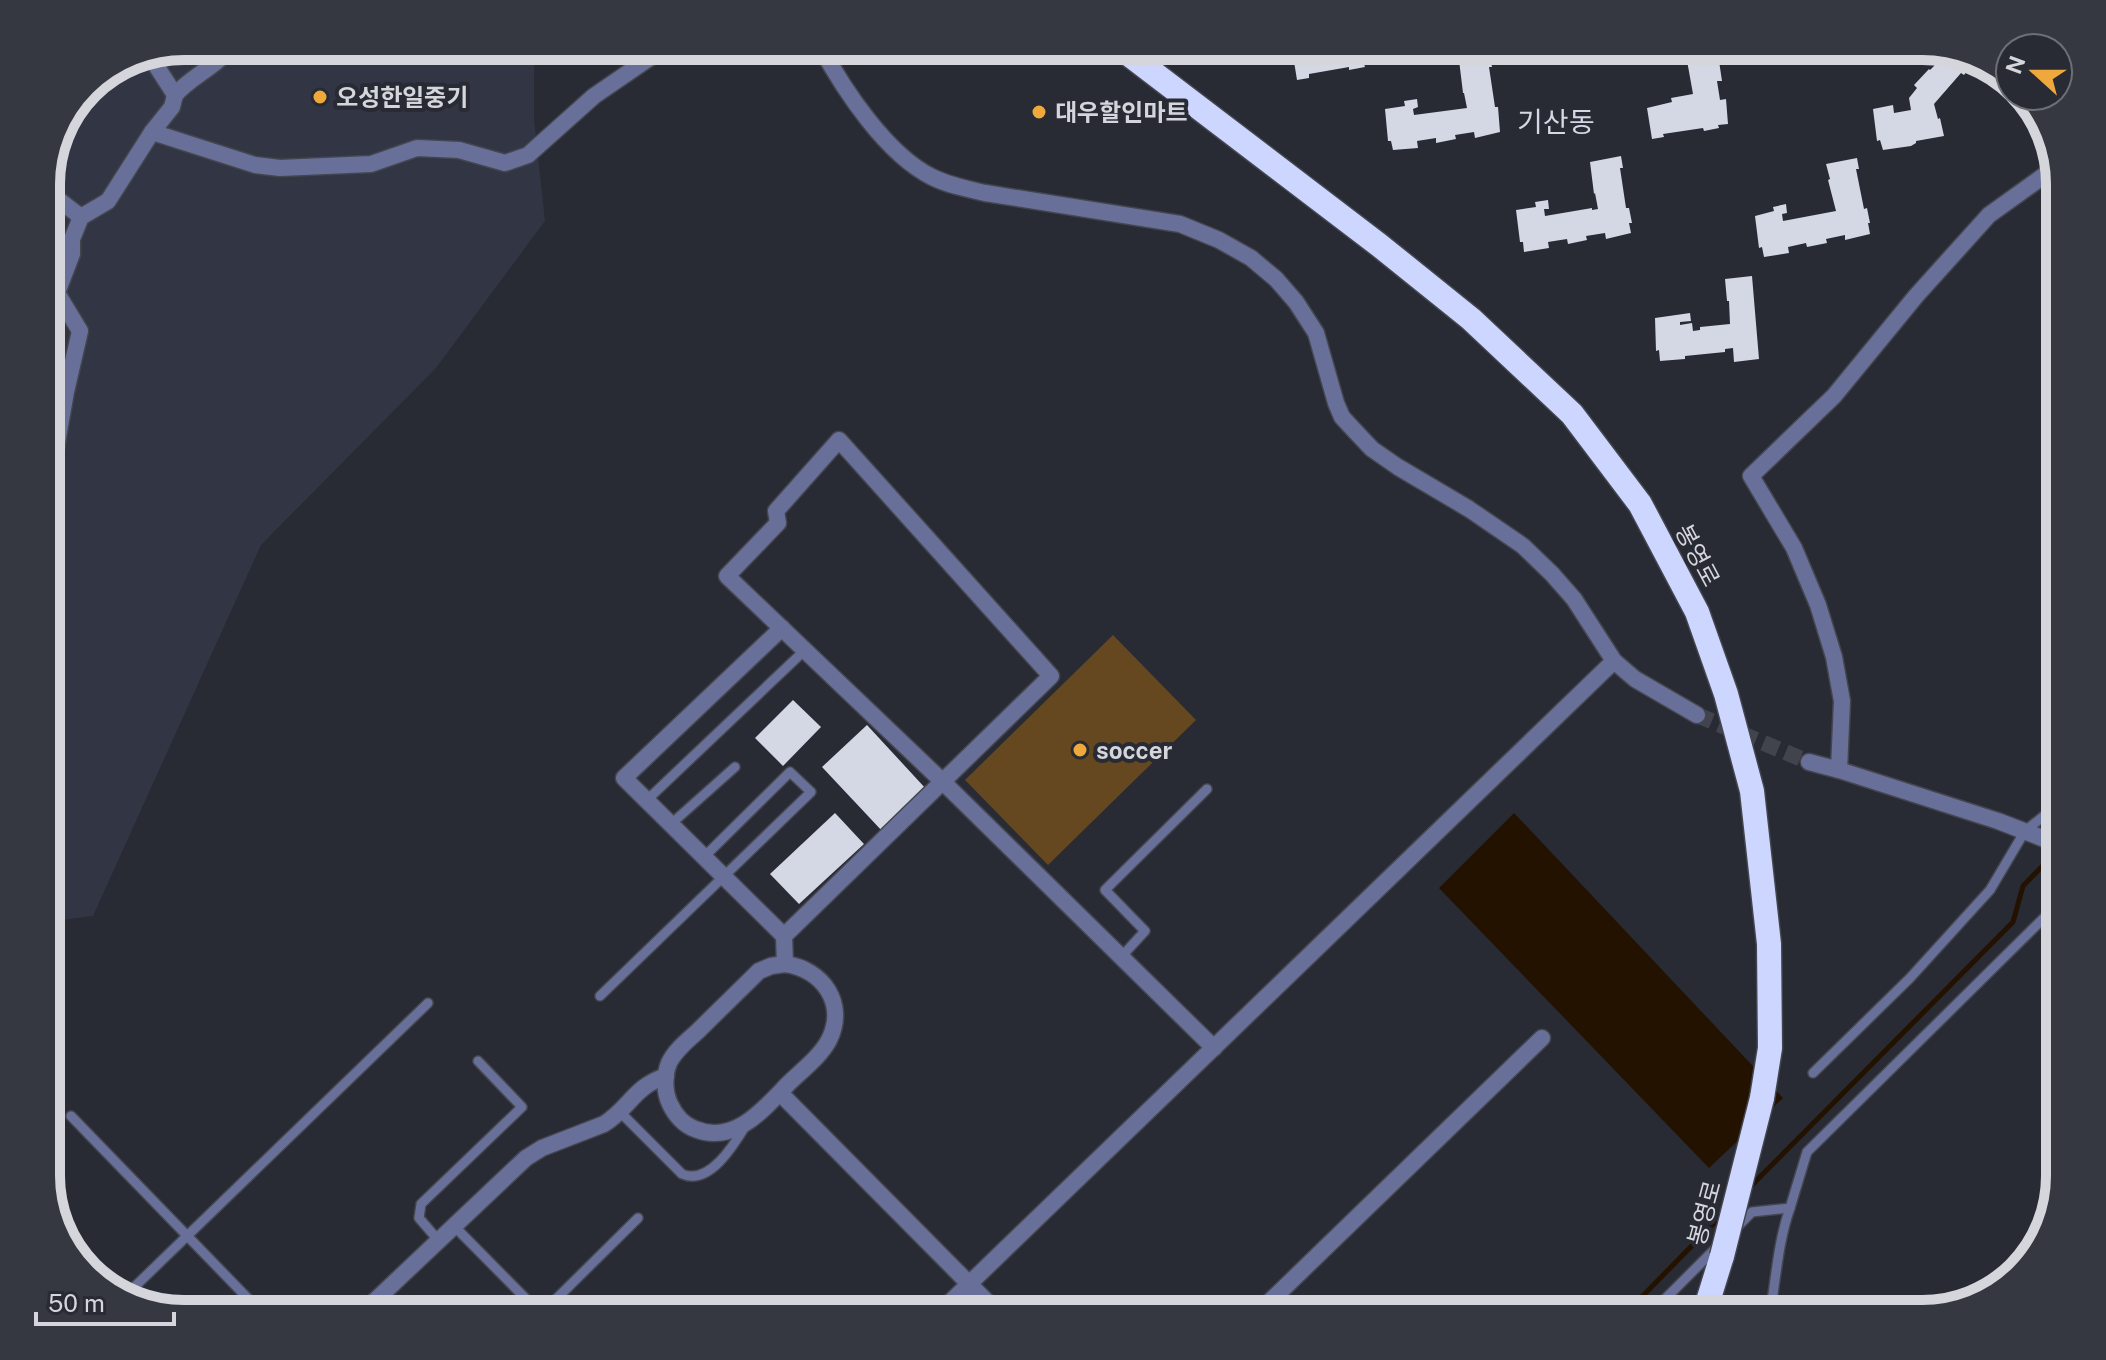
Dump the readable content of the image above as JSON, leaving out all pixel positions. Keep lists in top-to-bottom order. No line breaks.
{"streets":{"highway":["봉영로"]},"districts":["기산동"],"places":["오성한일중기","대우할인마트","soccer"],"scale_bar":"50 m","north":"left"}
